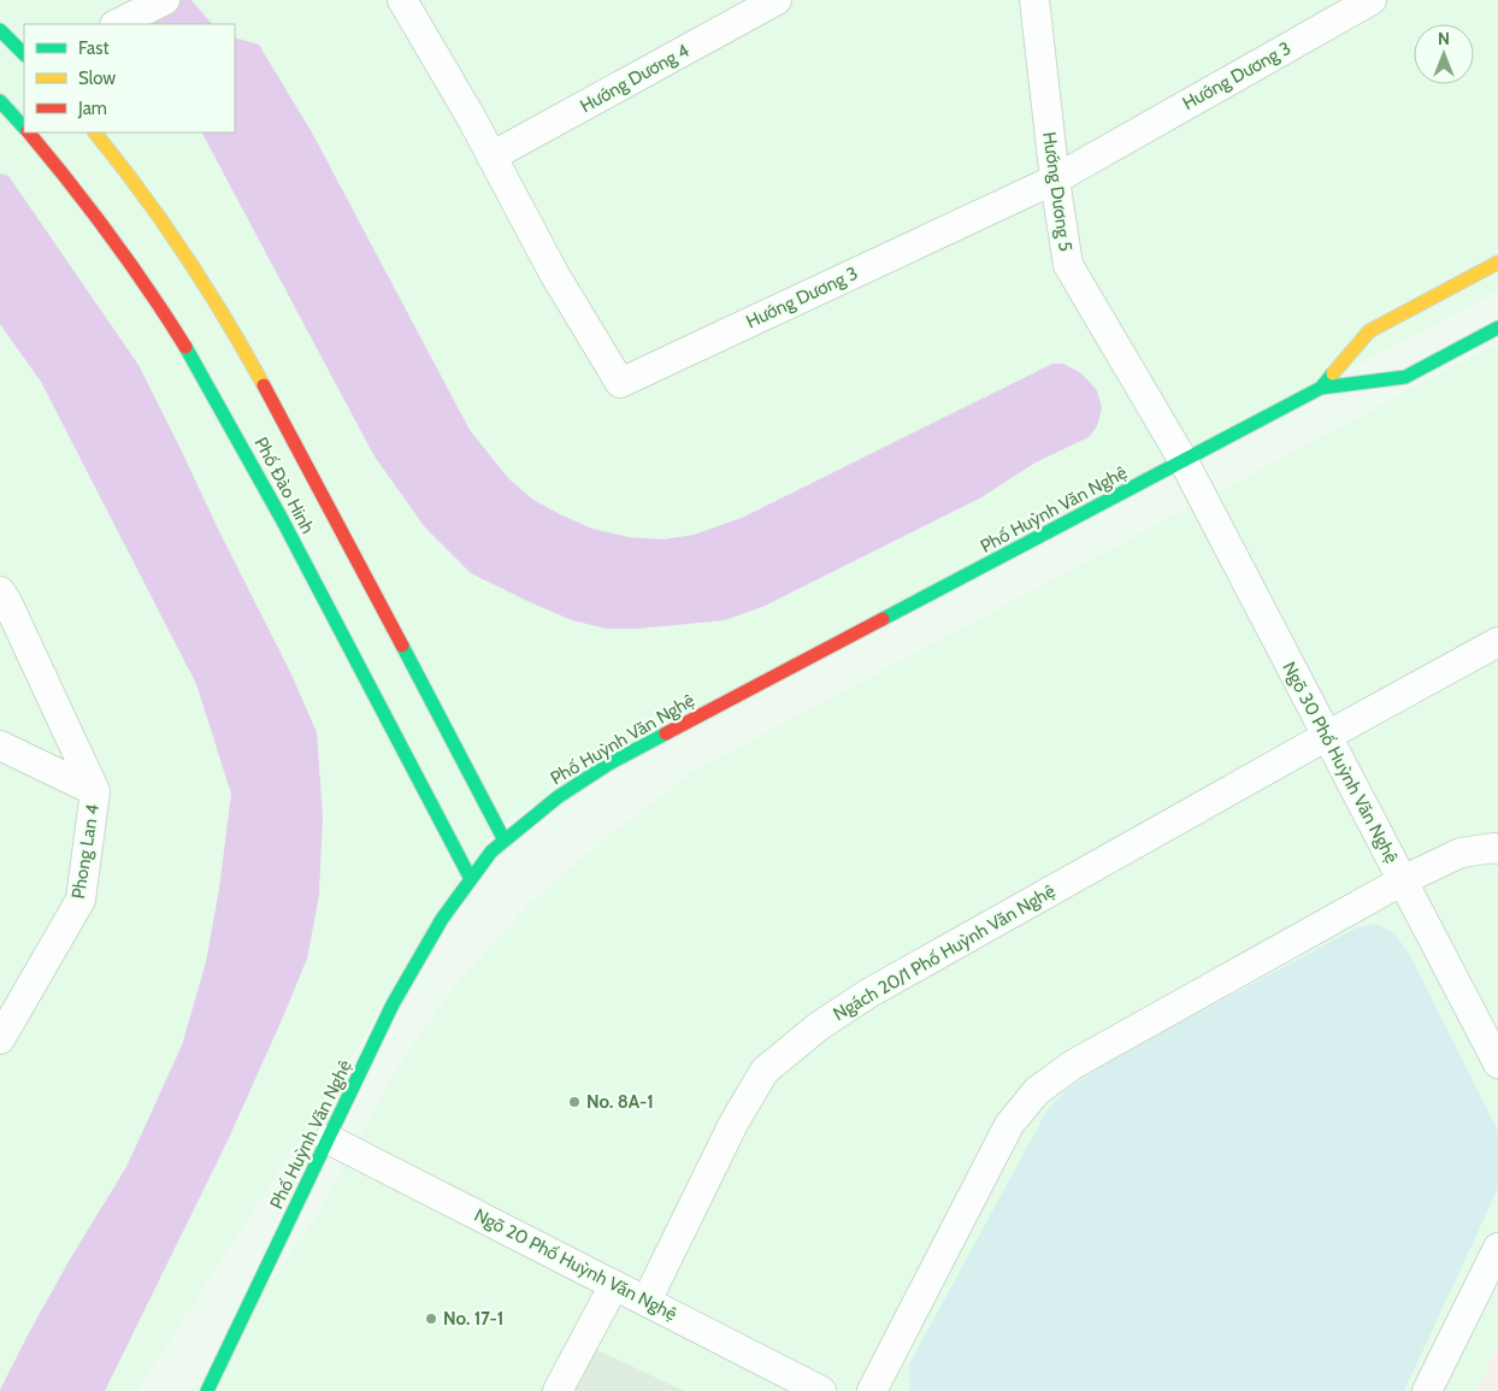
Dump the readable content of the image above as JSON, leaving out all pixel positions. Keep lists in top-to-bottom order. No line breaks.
{"streets":{"street":["Hướng Dương 3","Hướng Dương 4","Hướng Dương 5","Phố Đào Hinh","Phố Huỳnh Văn Nghệ","Ngõ 30 Phố Huỳnh Văn Nghệ","Phong Lan 4","Ngách 20/1 Phố Huỳnh Văn Nghệ","Ngõ 20 Phố Huỳnh Văn Nghệ"]},"crossings":[["Hướng Dương 3","Hướng Dương 4"],["Hướng Dương 3","Hướng Dương 5"],["Hướng Dương 5","Phố Huỳnh Văn Nghệ"],["Hướng Dương 5","Ngõ 30 Phố Huỳnh Văn Nghệ"],["Phố Đào Hinh","Phố Huỳnh Văn Nghệ"],["Phố Huỳnh Văn Nghệ","Ngõ 30 Phố Huỳnh Văn Nghệ"],["Phố Huỳnh Văn Nghệ","Ngõ 20 Phố Huỳnh Văn Nghệ"],["Ngõ 30 Phố Huỳnh Văn Nghệ","Ngách 20/1 Phố Huỳnh Văn Nghệ"],["Ngách 20/1 Phố Huỳnh Văn Nghệ","Ngõ 20 Phố Huỳnh Văn Nghệ"]],"places":["No. 8A-1","No. 17-1"],"legend":["Fast","Slow","Jam"],"north":"top"}
